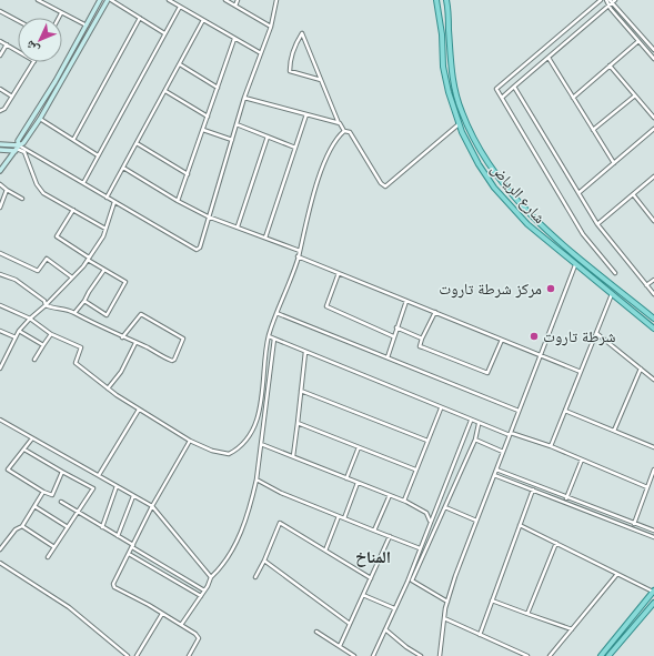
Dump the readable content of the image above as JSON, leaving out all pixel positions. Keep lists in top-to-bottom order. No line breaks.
{"streets":{"main road":["شارع الرياض"]},"districts":["المناخ"],"places":["مركز شرطة تاروت","شرطة تاروت"],"north":"bottom left"}
